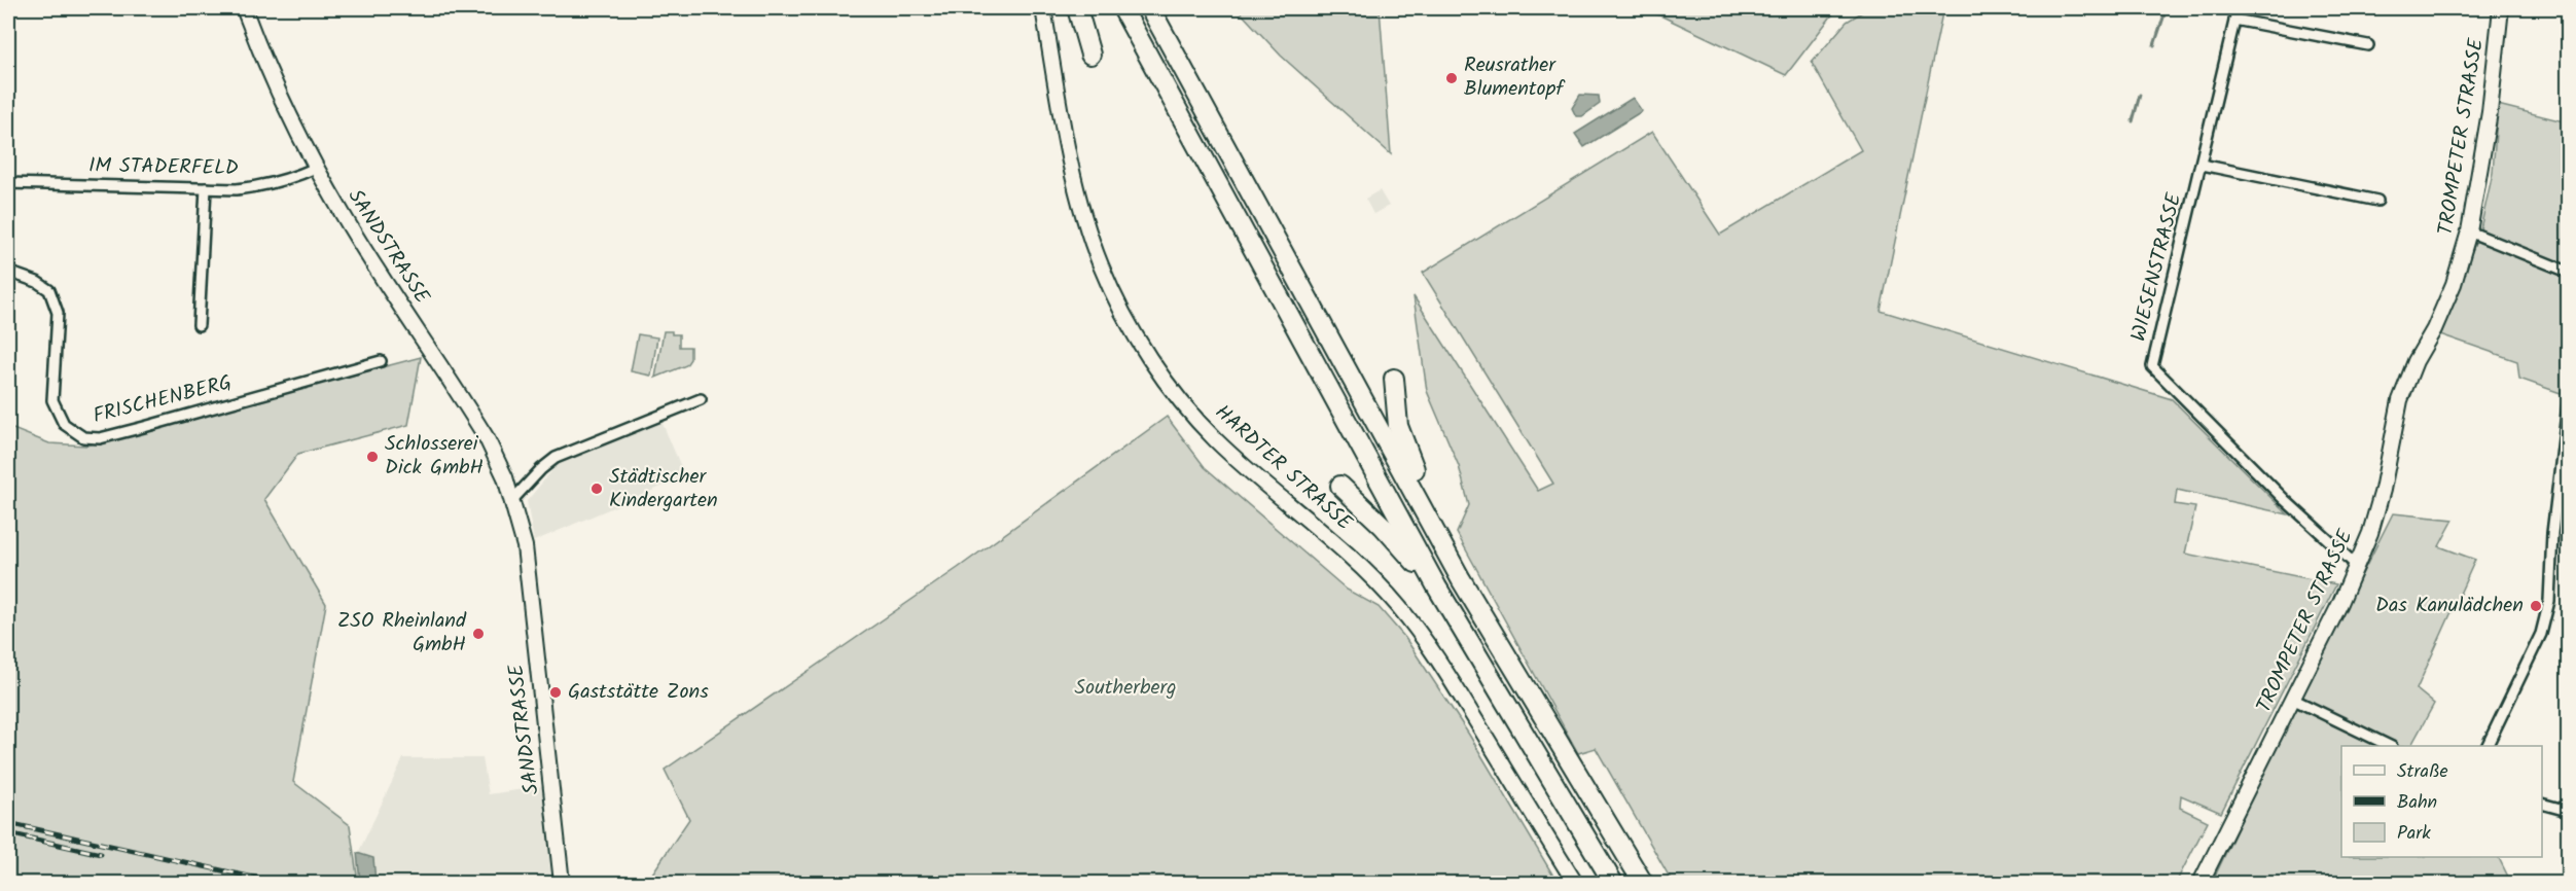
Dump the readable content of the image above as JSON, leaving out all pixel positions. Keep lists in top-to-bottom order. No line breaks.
{"streets":{"main road":["TROMPETER STRASSE","SANDSTRASSE","HARDTER STRASSE"],"street":["IM STADERFELD","WIESENSTRASSE","FRISCHENBERG"]},"crossings":[["TROMPETER STRASSE","WIESENSTRASSE"],["IM STADERFELD","SANDSTRASSE"]],"parks":["Southerberg"],"places":["Reusrather Blumentopf","Schlosserei Dick GmbH","Städtischer Kindergarten","Das Kanulädchen","ZSO Rheinland GmbH","Gaststätte Zons"],"legend":["Straße","Bahn","Park"]}
